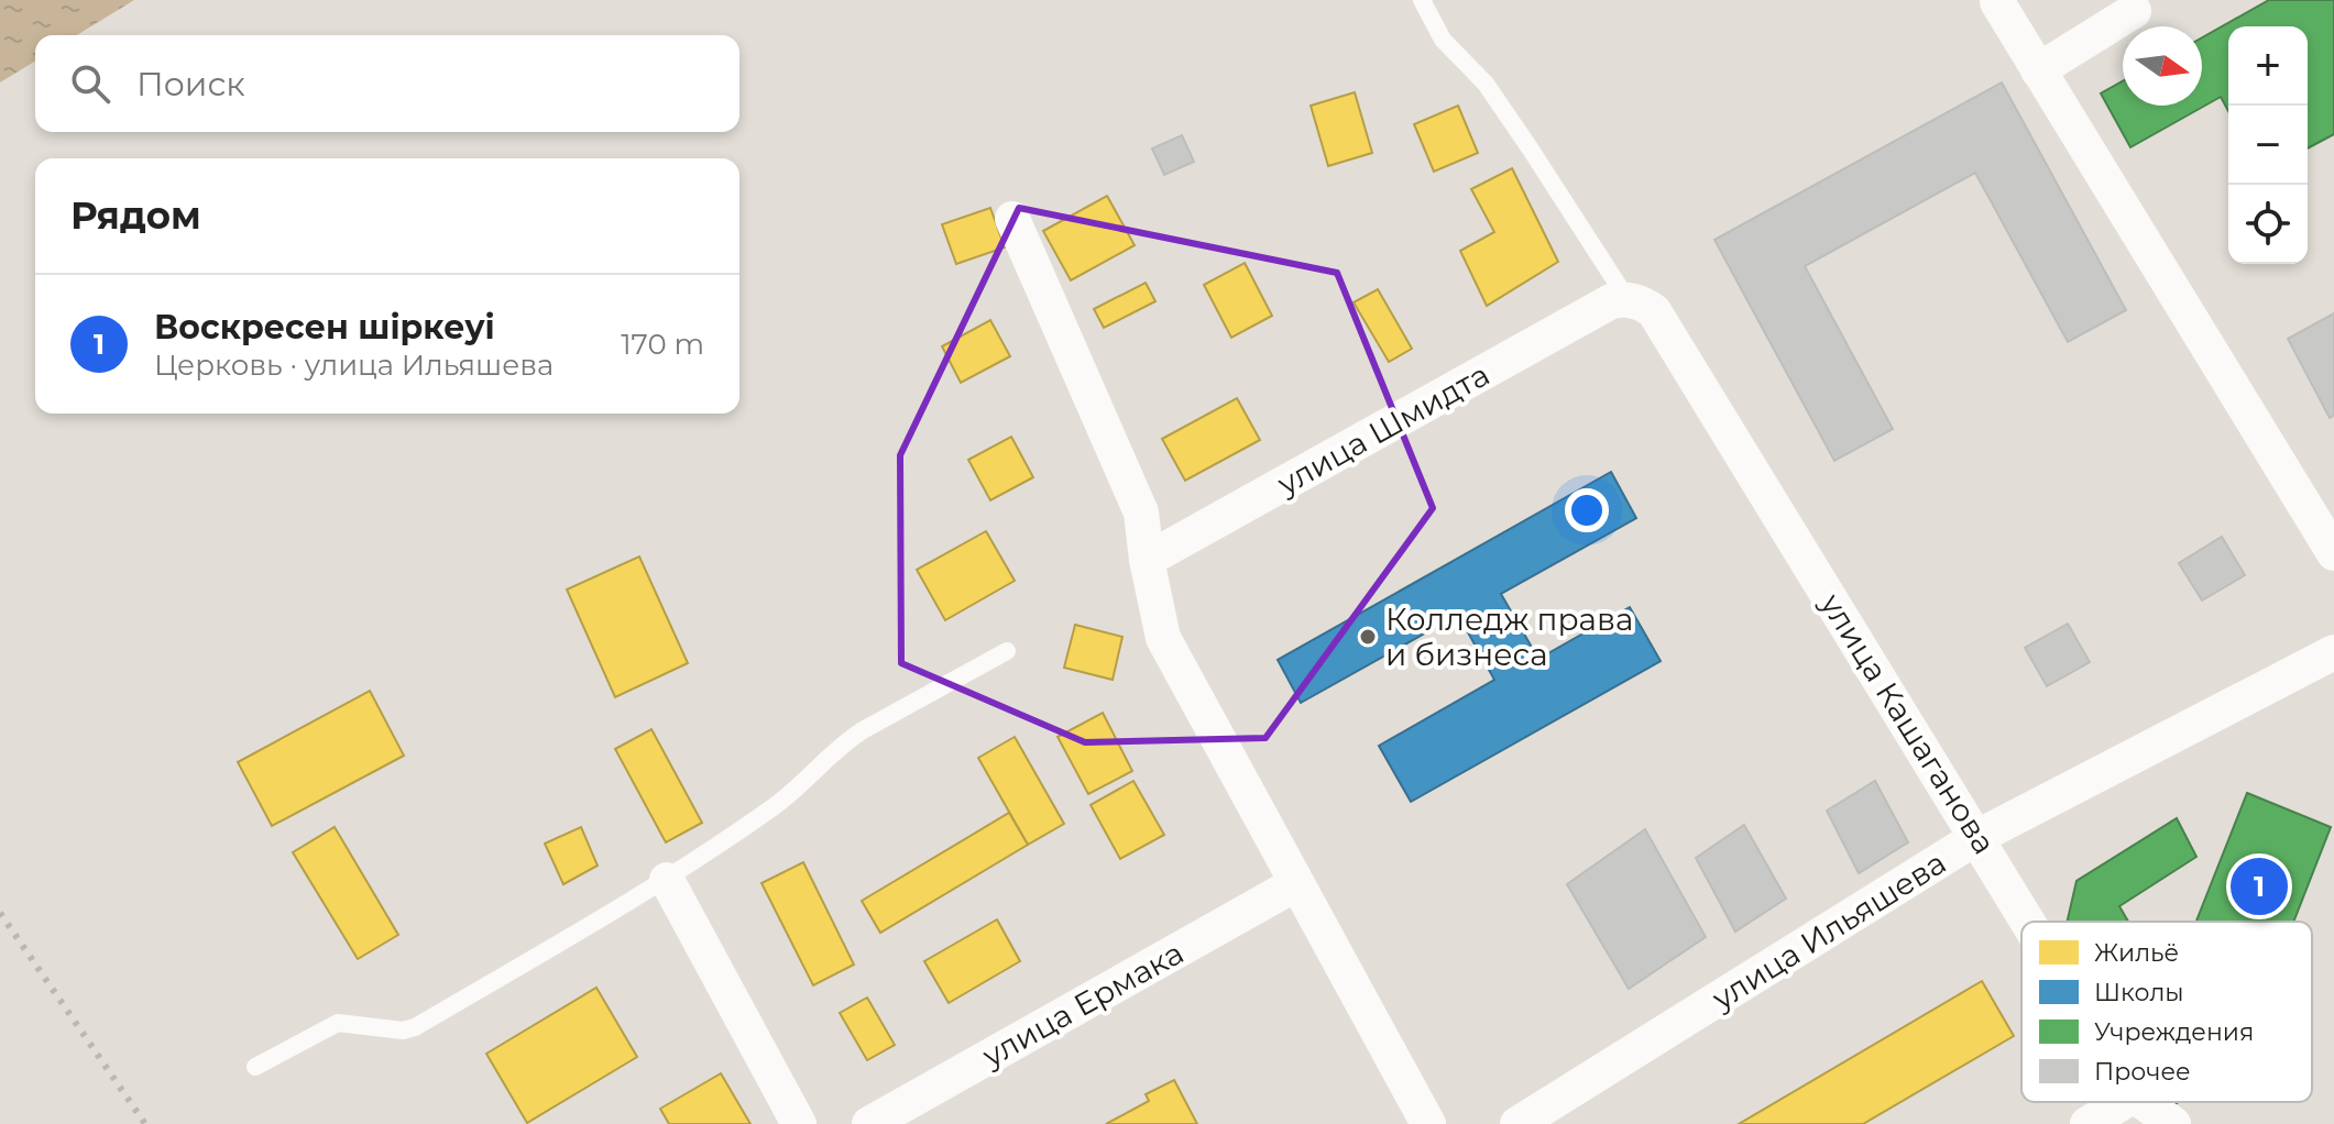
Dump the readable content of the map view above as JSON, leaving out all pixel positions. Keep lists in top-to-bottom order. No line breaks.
{"streets":{"street":["улица Шмидта","улица Кашаганова","улица Ильяшева","улица Ермака"]},"crossings":[["улица Шмидта","улица Кашаганова"],["улица Кашаганова","улица Ильяшева"]],"places":["Колледж права и бизнеса"],"legend":["Жильё","Школы","Учреждения","Прочее"],"north":"right","page":{"map_buttons":["+","−"],"search":"Поиск","heading":"Рядом","list":[{"mark":"1","name":"Воскресен шіркеуі","note":"Церковь · улица Ильяшева","value":"170 m"}],"pins":"1"}}
